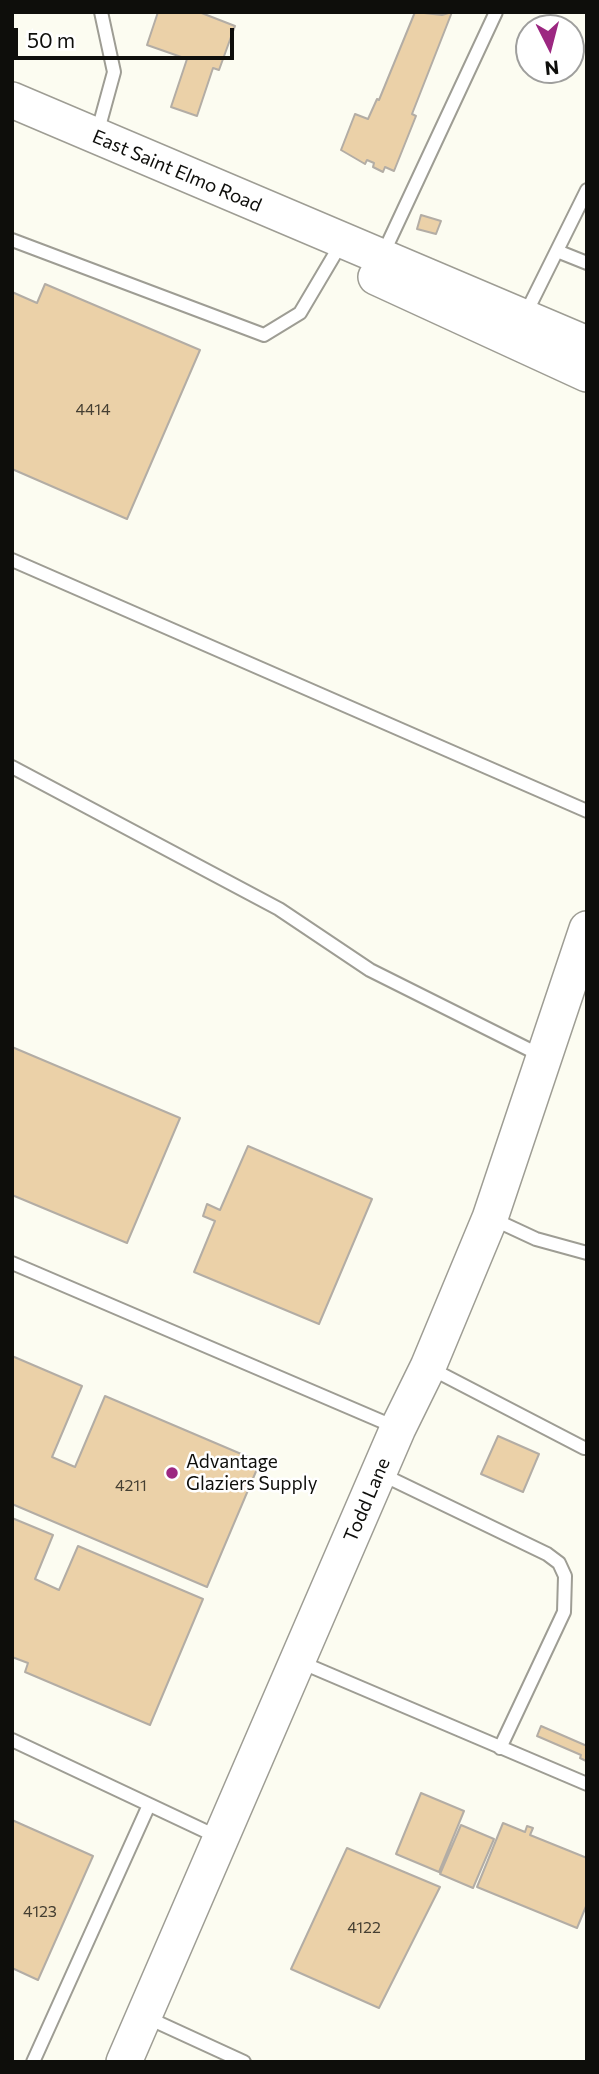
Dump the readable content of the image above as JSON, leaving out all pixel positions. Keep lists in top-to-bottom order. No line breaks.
{"streets":{"street":["East Saint Elmo Road","Todd Lane"]},"places":["Advantage Glaziers Supply"],"house_numbers":["4414","4211","4123","4122"],"scale_bar":"50 m","north":"bottom"}
